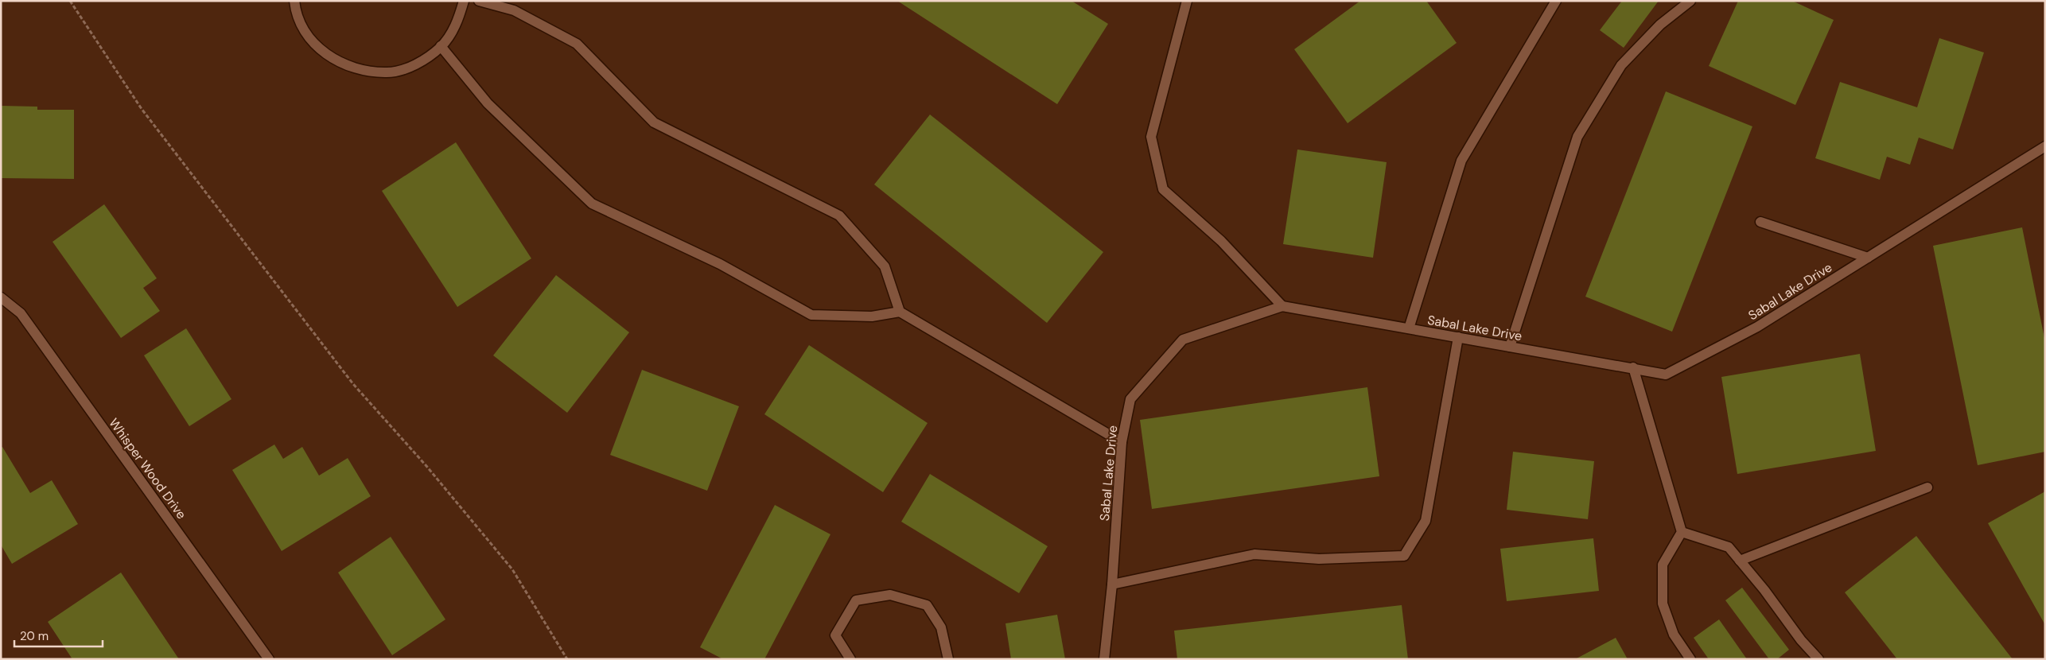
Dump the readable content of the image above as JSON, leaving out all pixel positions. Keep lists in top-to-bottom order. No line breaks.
{"streets":{"street":["Sabal Lake Drive","Whisper Wood Drive"]},"scale_bar":"20 m"}
